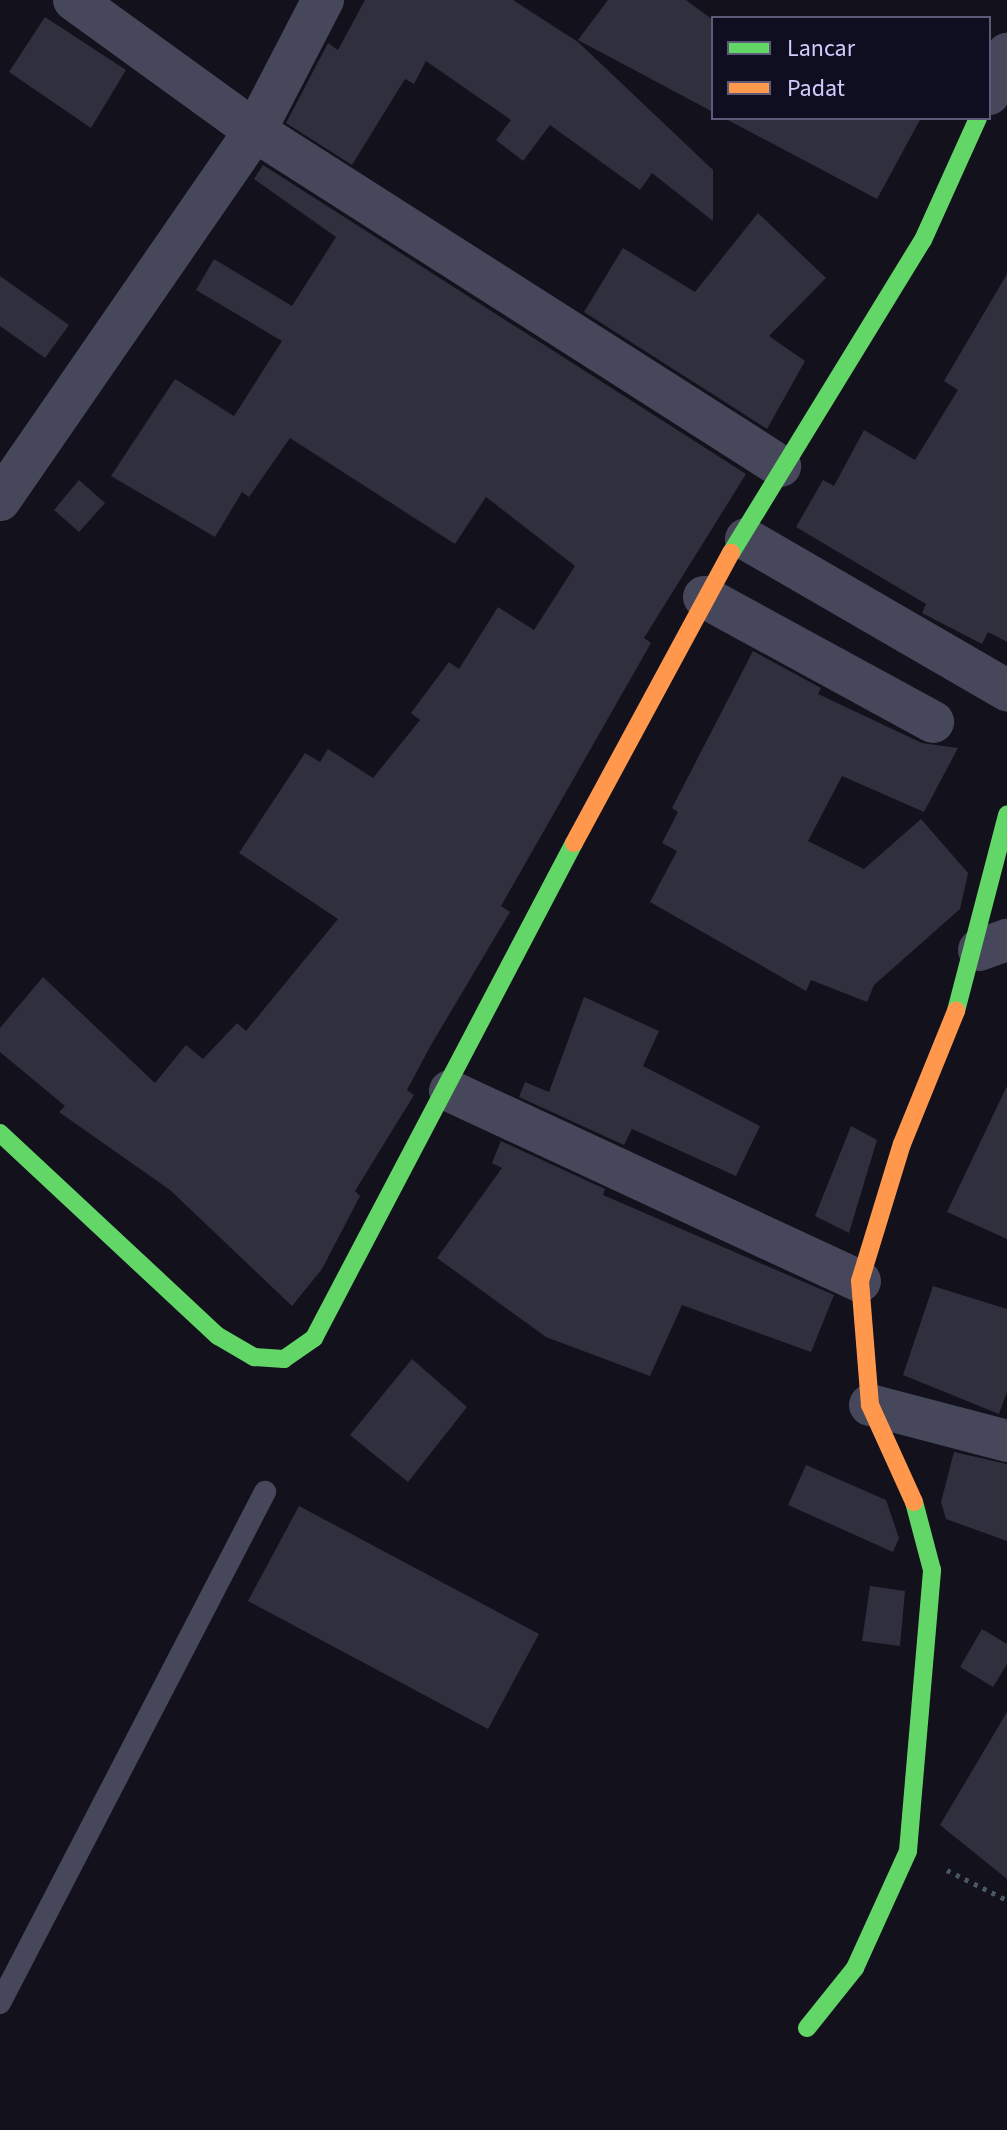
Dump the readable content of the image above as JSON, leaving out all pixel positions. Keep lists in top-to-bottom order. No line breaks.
{"legend":["Lancar","Padat"]}
